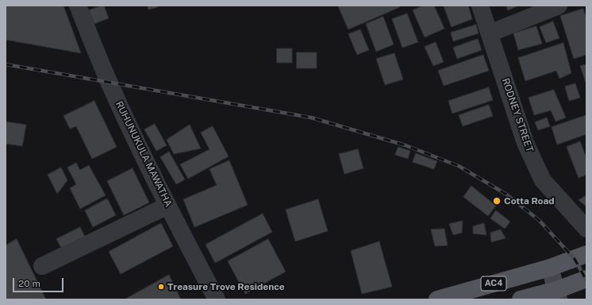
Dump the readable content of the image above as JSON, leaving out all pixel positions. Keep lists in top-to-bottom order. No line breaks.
{"streets":{"main road":["AC4"],"street":["RODNEY STREET","RUHUNUKULA MAWATHA"]},"places":["Cotta Road","Treasure Trove Residence"],"scale_bar":"20 m"}
